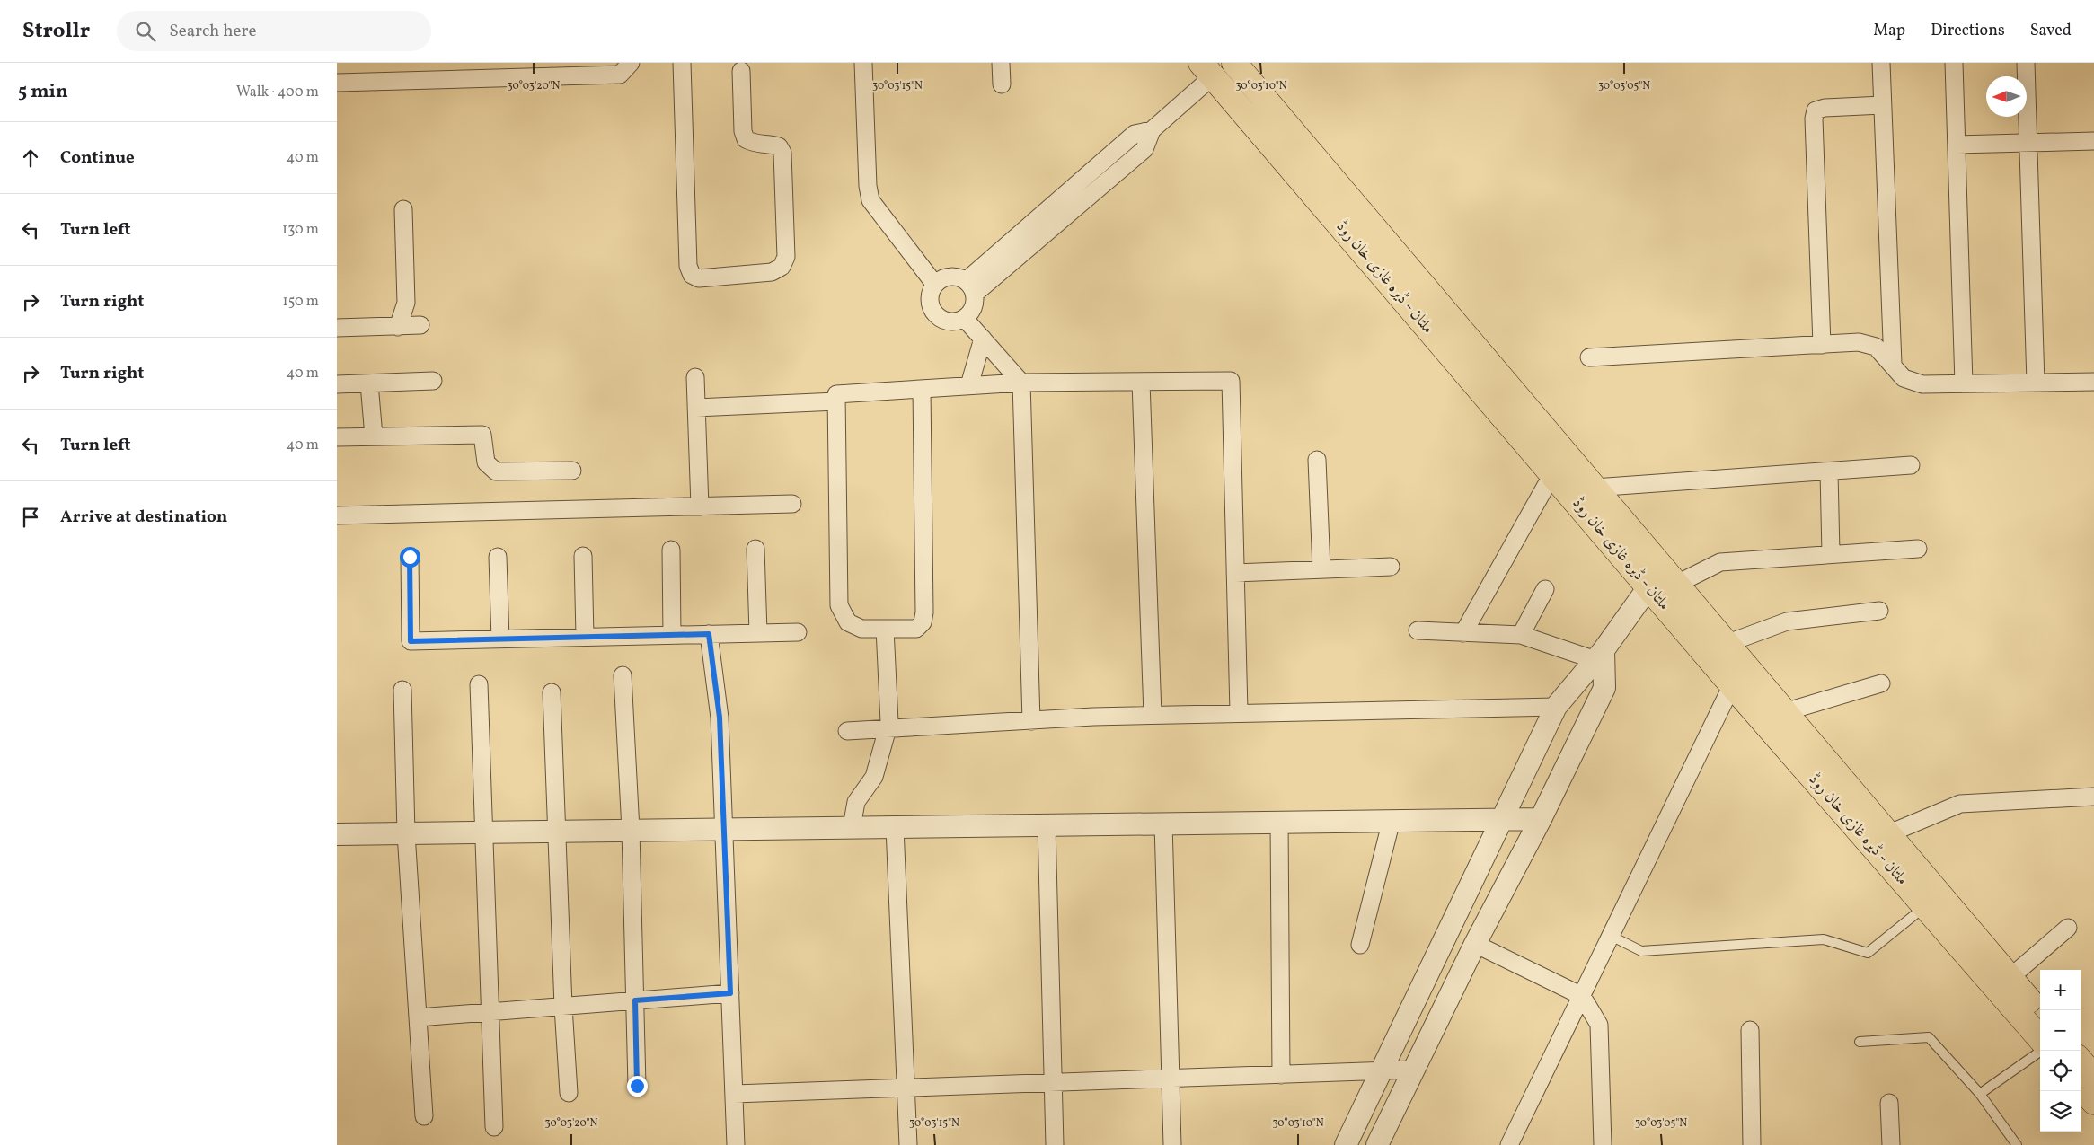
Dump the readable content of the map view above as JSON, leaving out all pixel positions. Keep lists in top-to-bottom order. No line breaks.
{"streets":{"highway":["ملتان - ڈیرہ غازی خان روڈ"]},"north":"left","page":{"header":"Strollr","search":"Search here","nav":["Map","Directions","Saved"],"heading":["5 min","Walk · 400 m"],"list":[["Continue","40 m"],["Turn left","130 m"],["Turn right","150 m"],["Turn right","40 m"],["Turn left","40 m"],"Arrive at destination"],"map_buttons":["+","−"]},"coordinates":["30°03'20\"N","30°03'15\"N","30°03'10\"N","30°03'05\"N"]}
